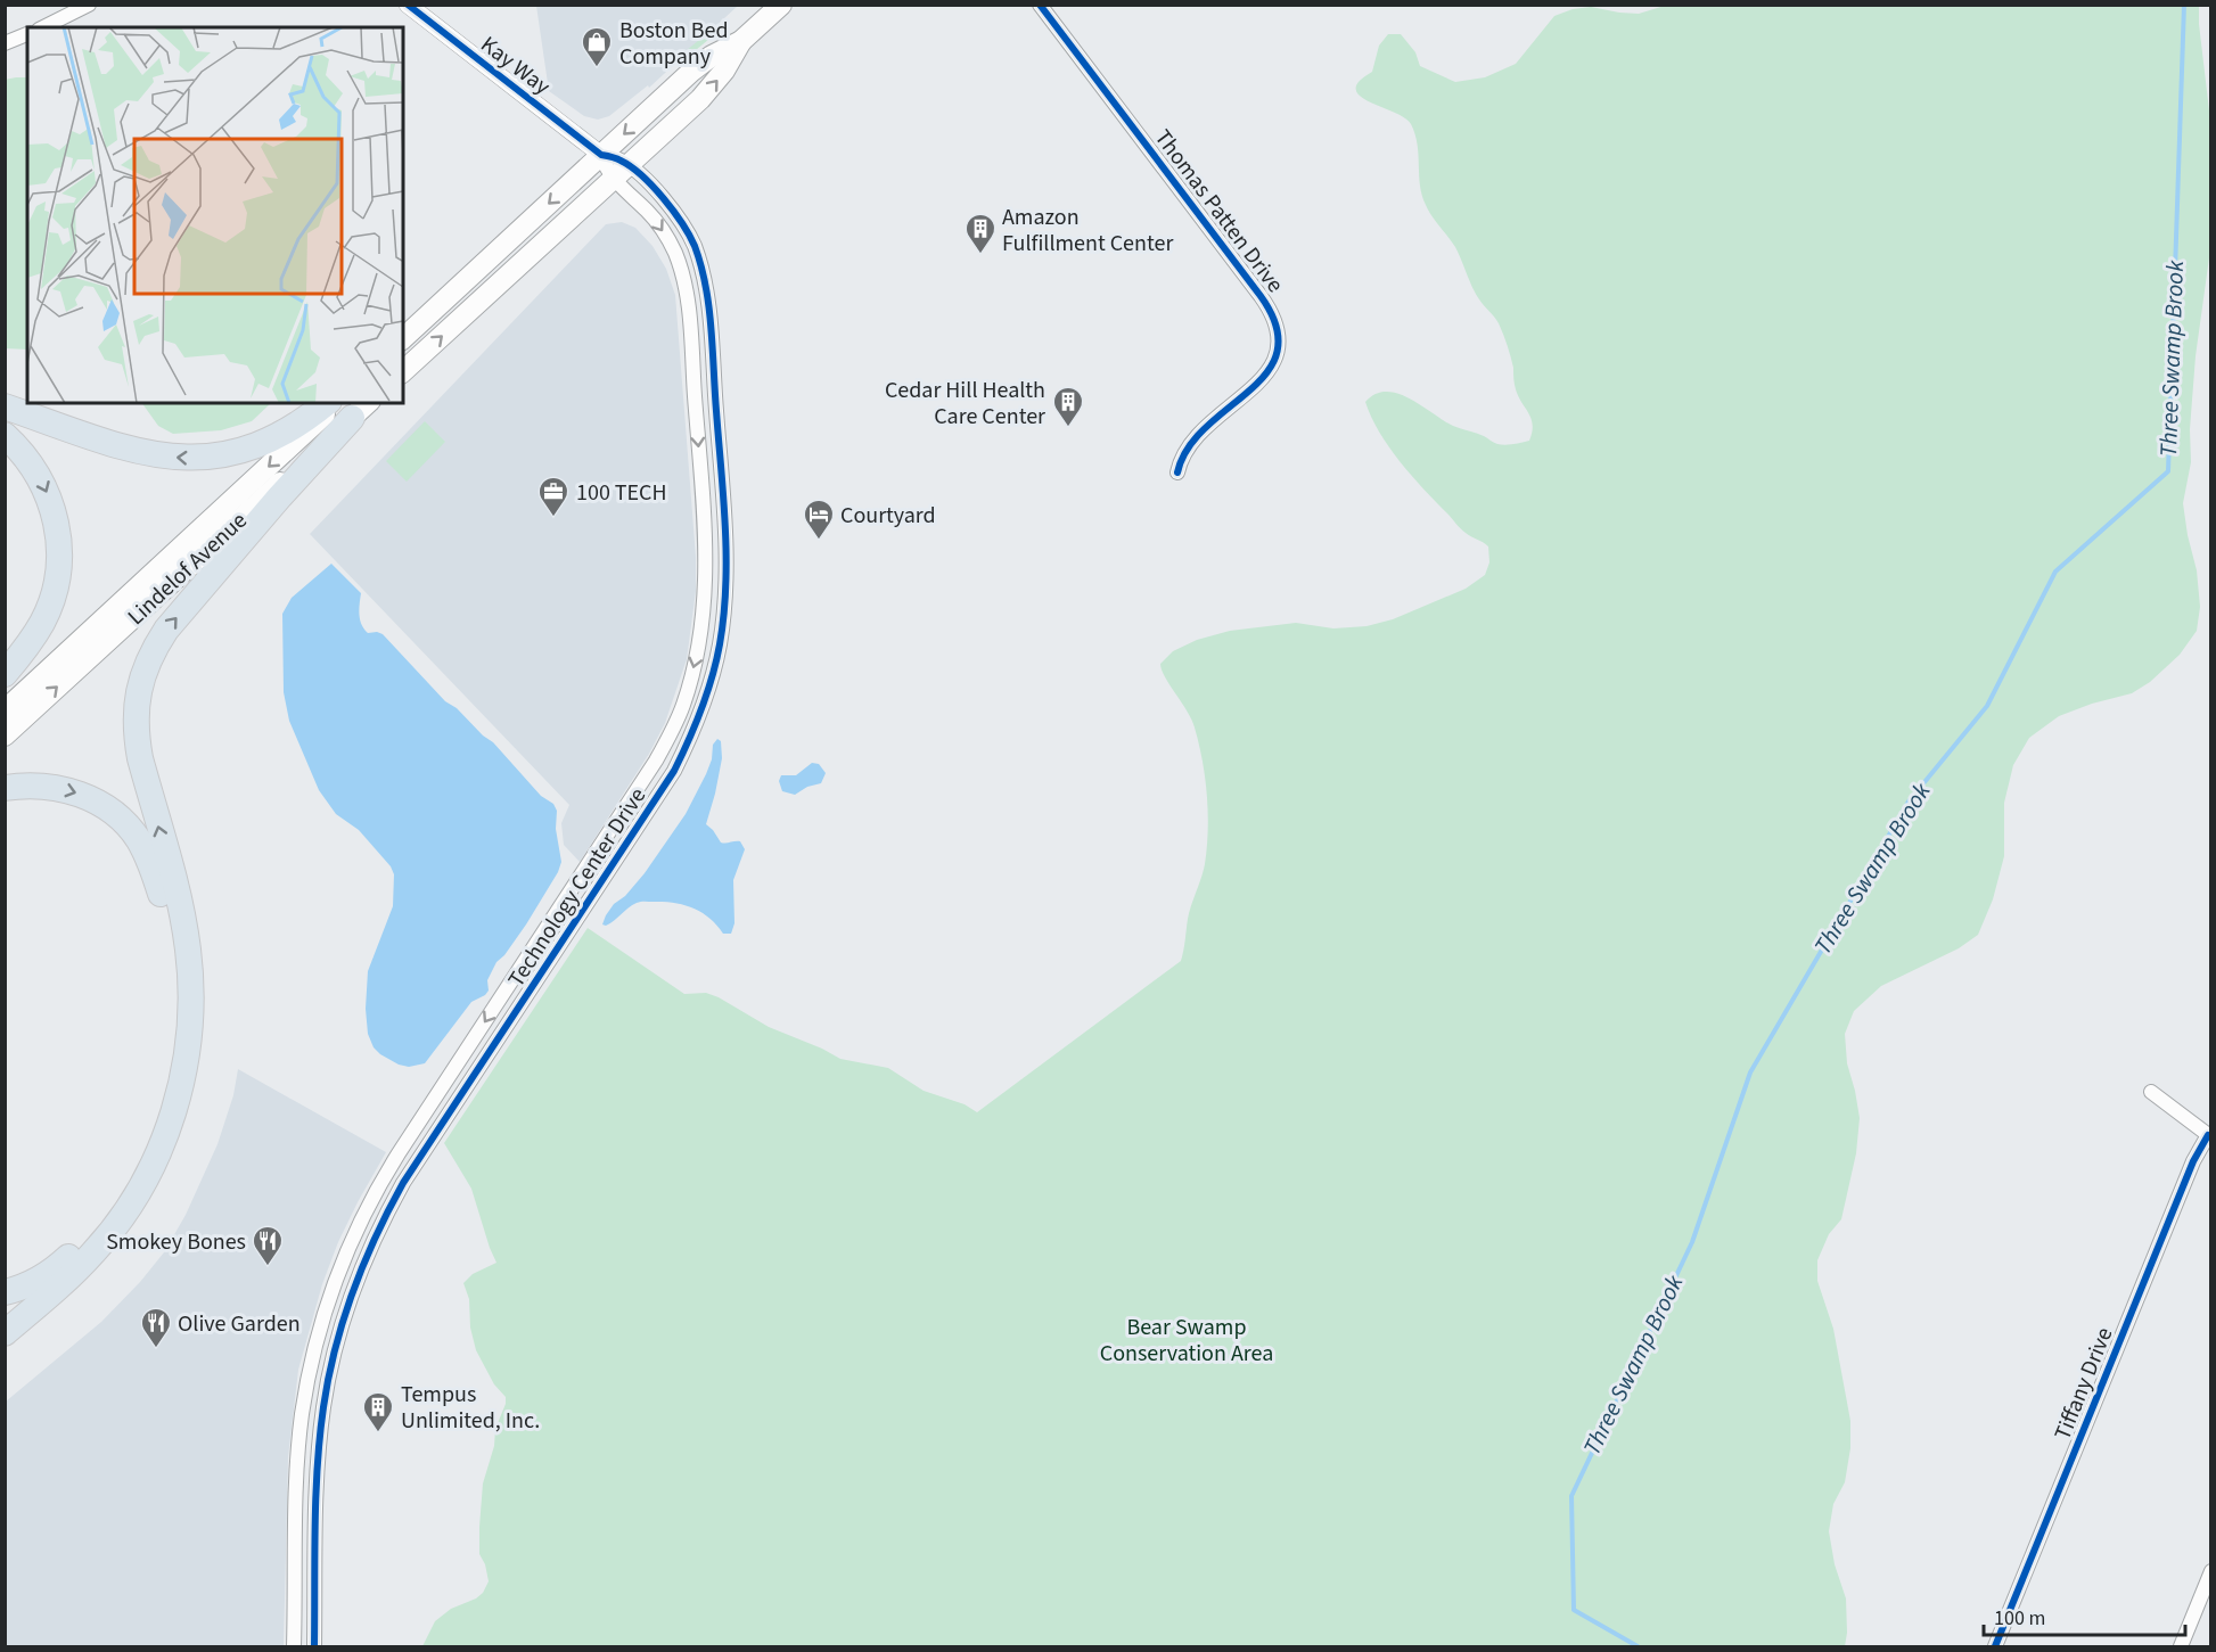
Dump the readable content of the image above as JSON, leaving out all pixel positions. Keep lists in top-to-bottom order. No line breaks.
{"streets":{"main road":["Lindelof Avenue"],"street":["Kay Way","Thomas Patten Drive","Technology Center Drive","Tiffany Drive"]},"crossings":[["Kay Way","Technology Center Drive"]],"water":["Three Swamp Brook"],"parks":["Bear Swamp Conservation Area"],"places":{"shop":["Boston Bed Company"],"building":["Amazon Fulfillment Center","Cedar Hill Health Care Center","Tempus Unlimited, Inc."],"office":["100 TECH"],"hotel":["Courtyard"],"restaurant":["Smokey Bones","Olive Garden"]},"scale_bar":"100 m"}
